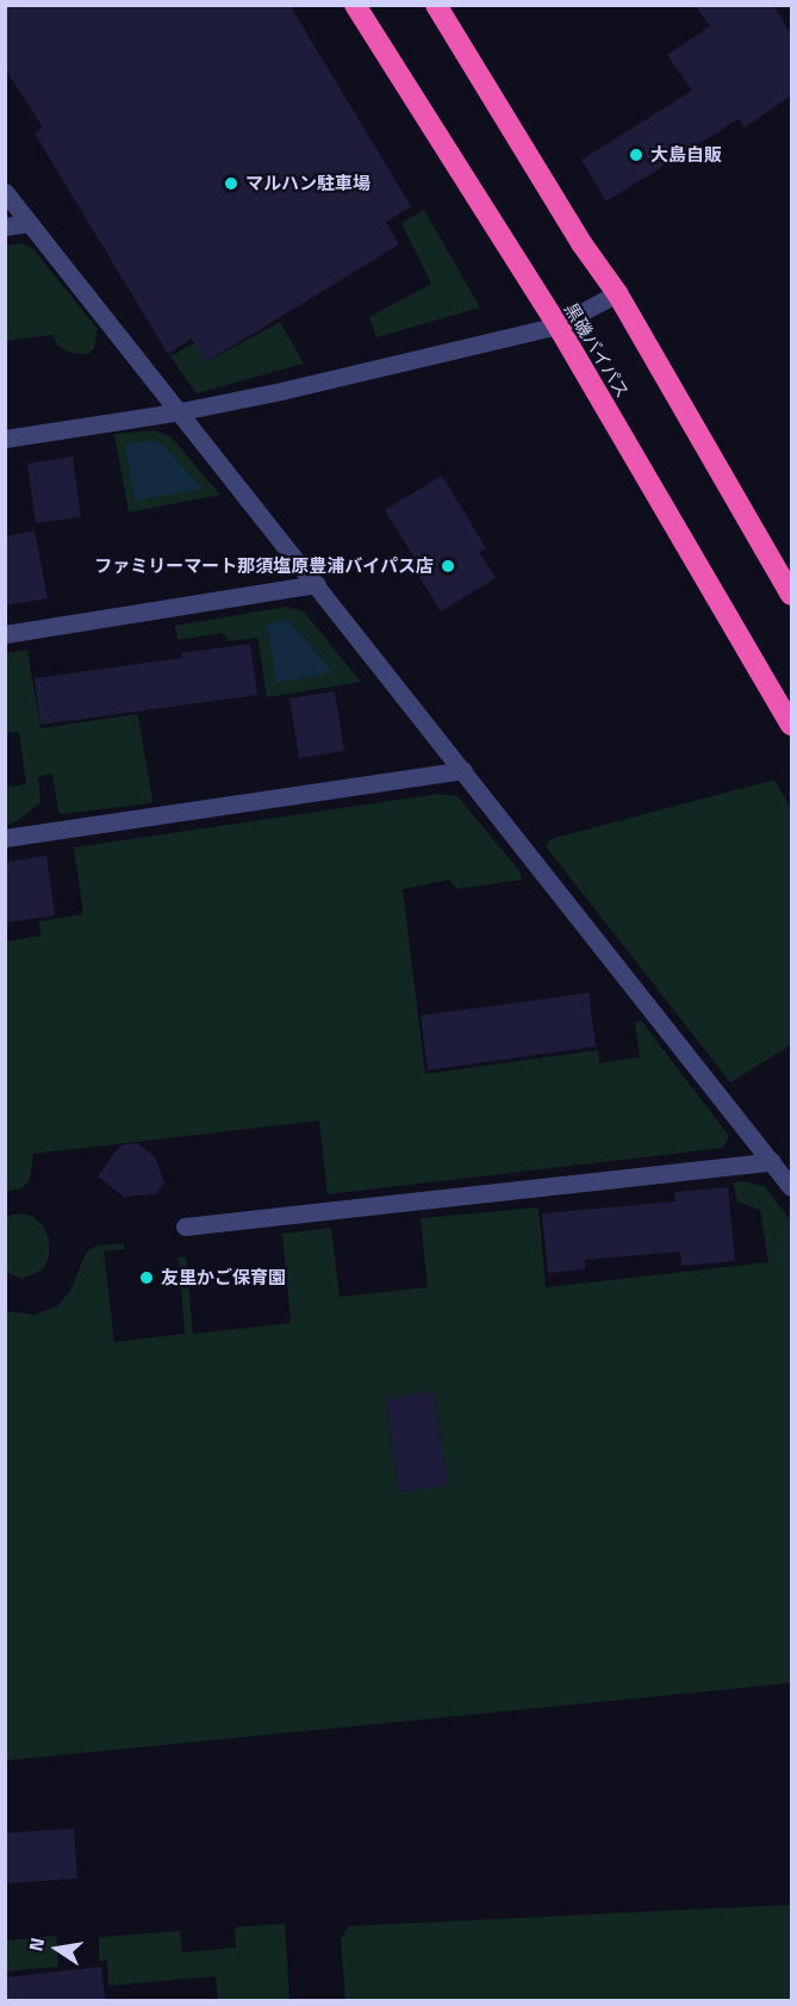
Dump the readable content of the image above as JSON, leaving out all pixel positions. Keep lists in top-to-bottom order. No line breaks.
{"streets":{"highway":["黒磯バイパス"]},"places":["大島自販","マルハン駐車場","ファミリーマート那須塩原豊浦バイパス店","友里かご保育園"],"north":"left"}
